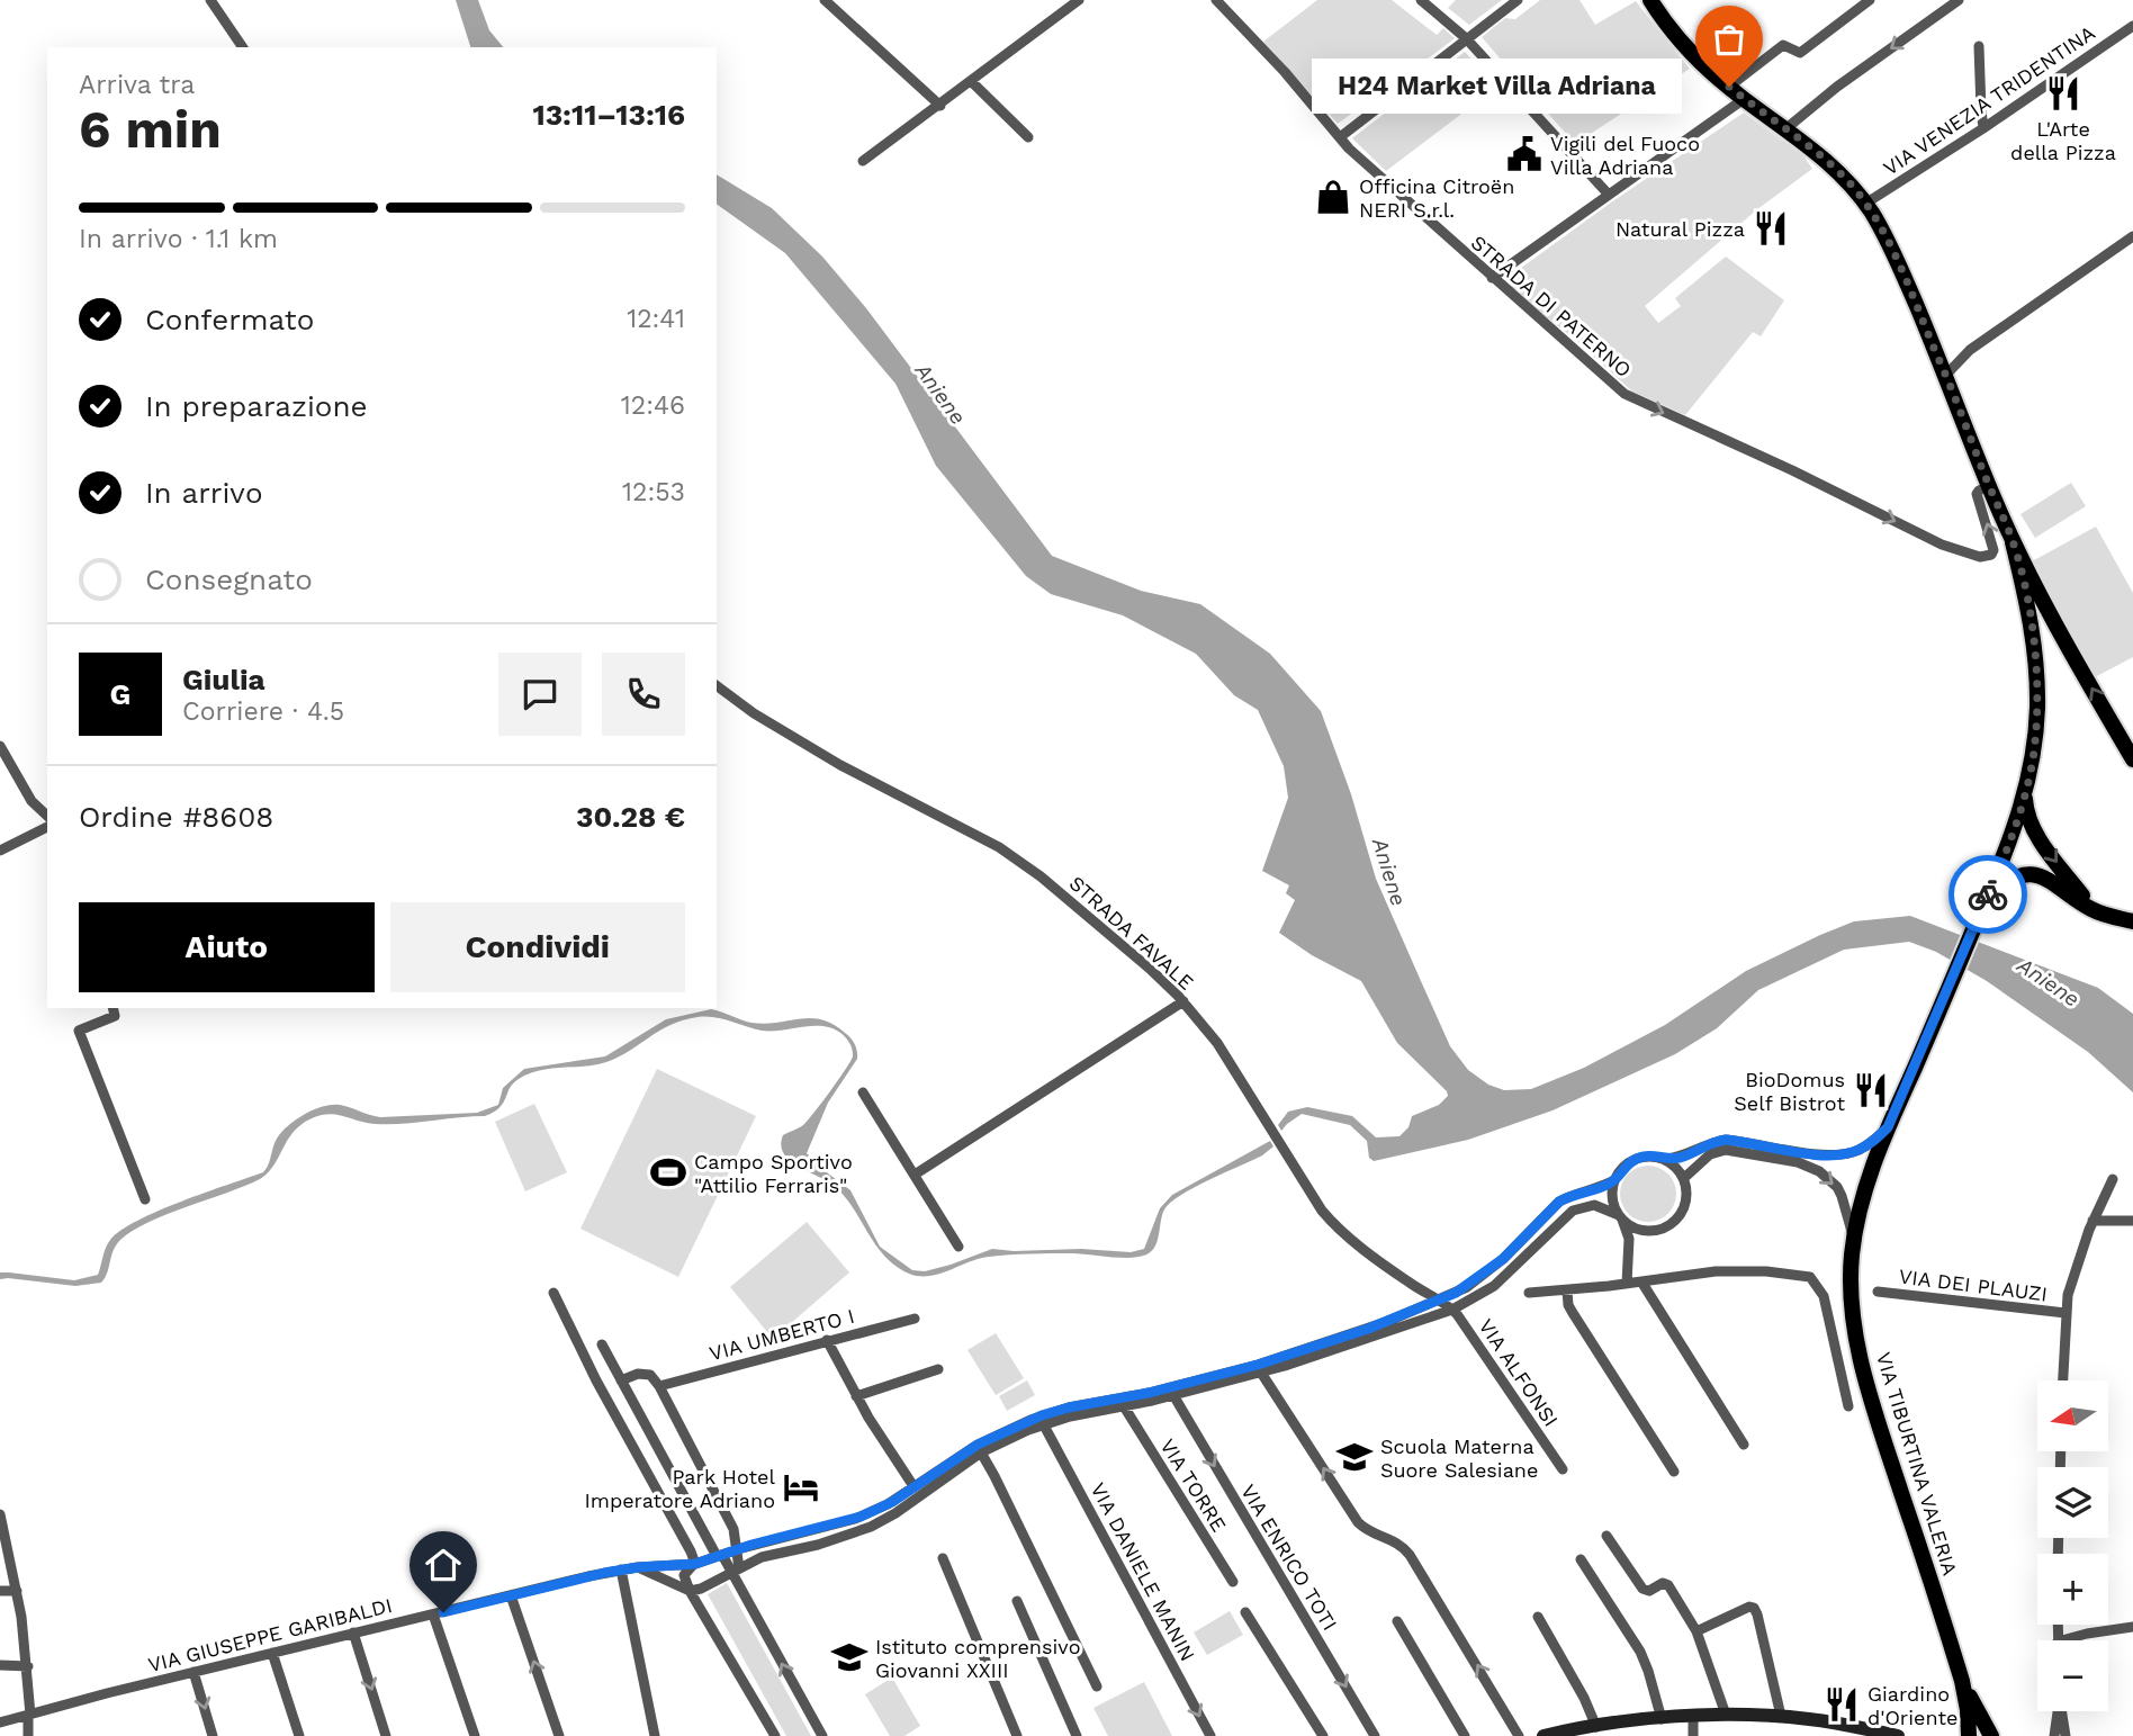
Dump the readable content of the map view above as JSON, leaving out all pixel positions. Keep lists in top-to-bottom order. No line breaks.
{"streets":{"main road":["VIA TIBURTINA VALERIA"],"street":["VIA VENEZIA TRIDENTINA","STRADA DI PATERNO","STRADA FAVALE","VIA DEI PLAUZI","VIA UMBERTO I","VIA ALFONSI","VIA TORRE","VIA ENRICO TOTI","VIA DANIELE MANIN","VIA GIUSEPPE GARIBALDI"]},"crossings":[["VIA VENEZIA TRIDENTINA","VIA TIBURTINA VALERIA"],["STRADA DI PATERNO","VIA TIBURTINA VALERIA"],["STRADA FAVALE","VIA ALFONSI"],["STRADA FAVALE","VIA GIUSEPPE GARIBALDI"],["VIA ALFONSI","VIA GIUSEPPE GARIBALDI"]],"one_way":["STRADA DI PATERNO"],"water":["Aniene"],"places":{"other":["H24 Market Villa Adriana"],"restaurant":["L'Arte della Pizza","Natural Pizza","BioDomus Self Bistrot","Giardino d'Oriente"],"public building":["Vigili del Fuoco Villa Adriana"],"shop":["Officina Citroën NERI S.r.l."],"sports":["Campo Sportivo \"Attilio Ferraris\""],"school or university":["Scuola Materna Suore Salesiane","Istituto comprensivo Giovanni XXIII"],"hotel":["Park Hotel Imperatore Adriano"]},"north":"left","page":{"heading":["6 min","Arriva tra","13:11–13:16"],"panel":["Giulia","Corriere · 4.5","Ordine #8608","30.28 €"],"bubble":"H24 Market Villa Adriana","bar":"In arrivo · 1.1 km","list":[["Confermato","12:41"],["In preparazione","12:46"],["In arrivo","12:53"],"Consegnato"],"round":"G","buttons":["Aiuto","Condividi"],"map_buttons":["+","−"]}}
